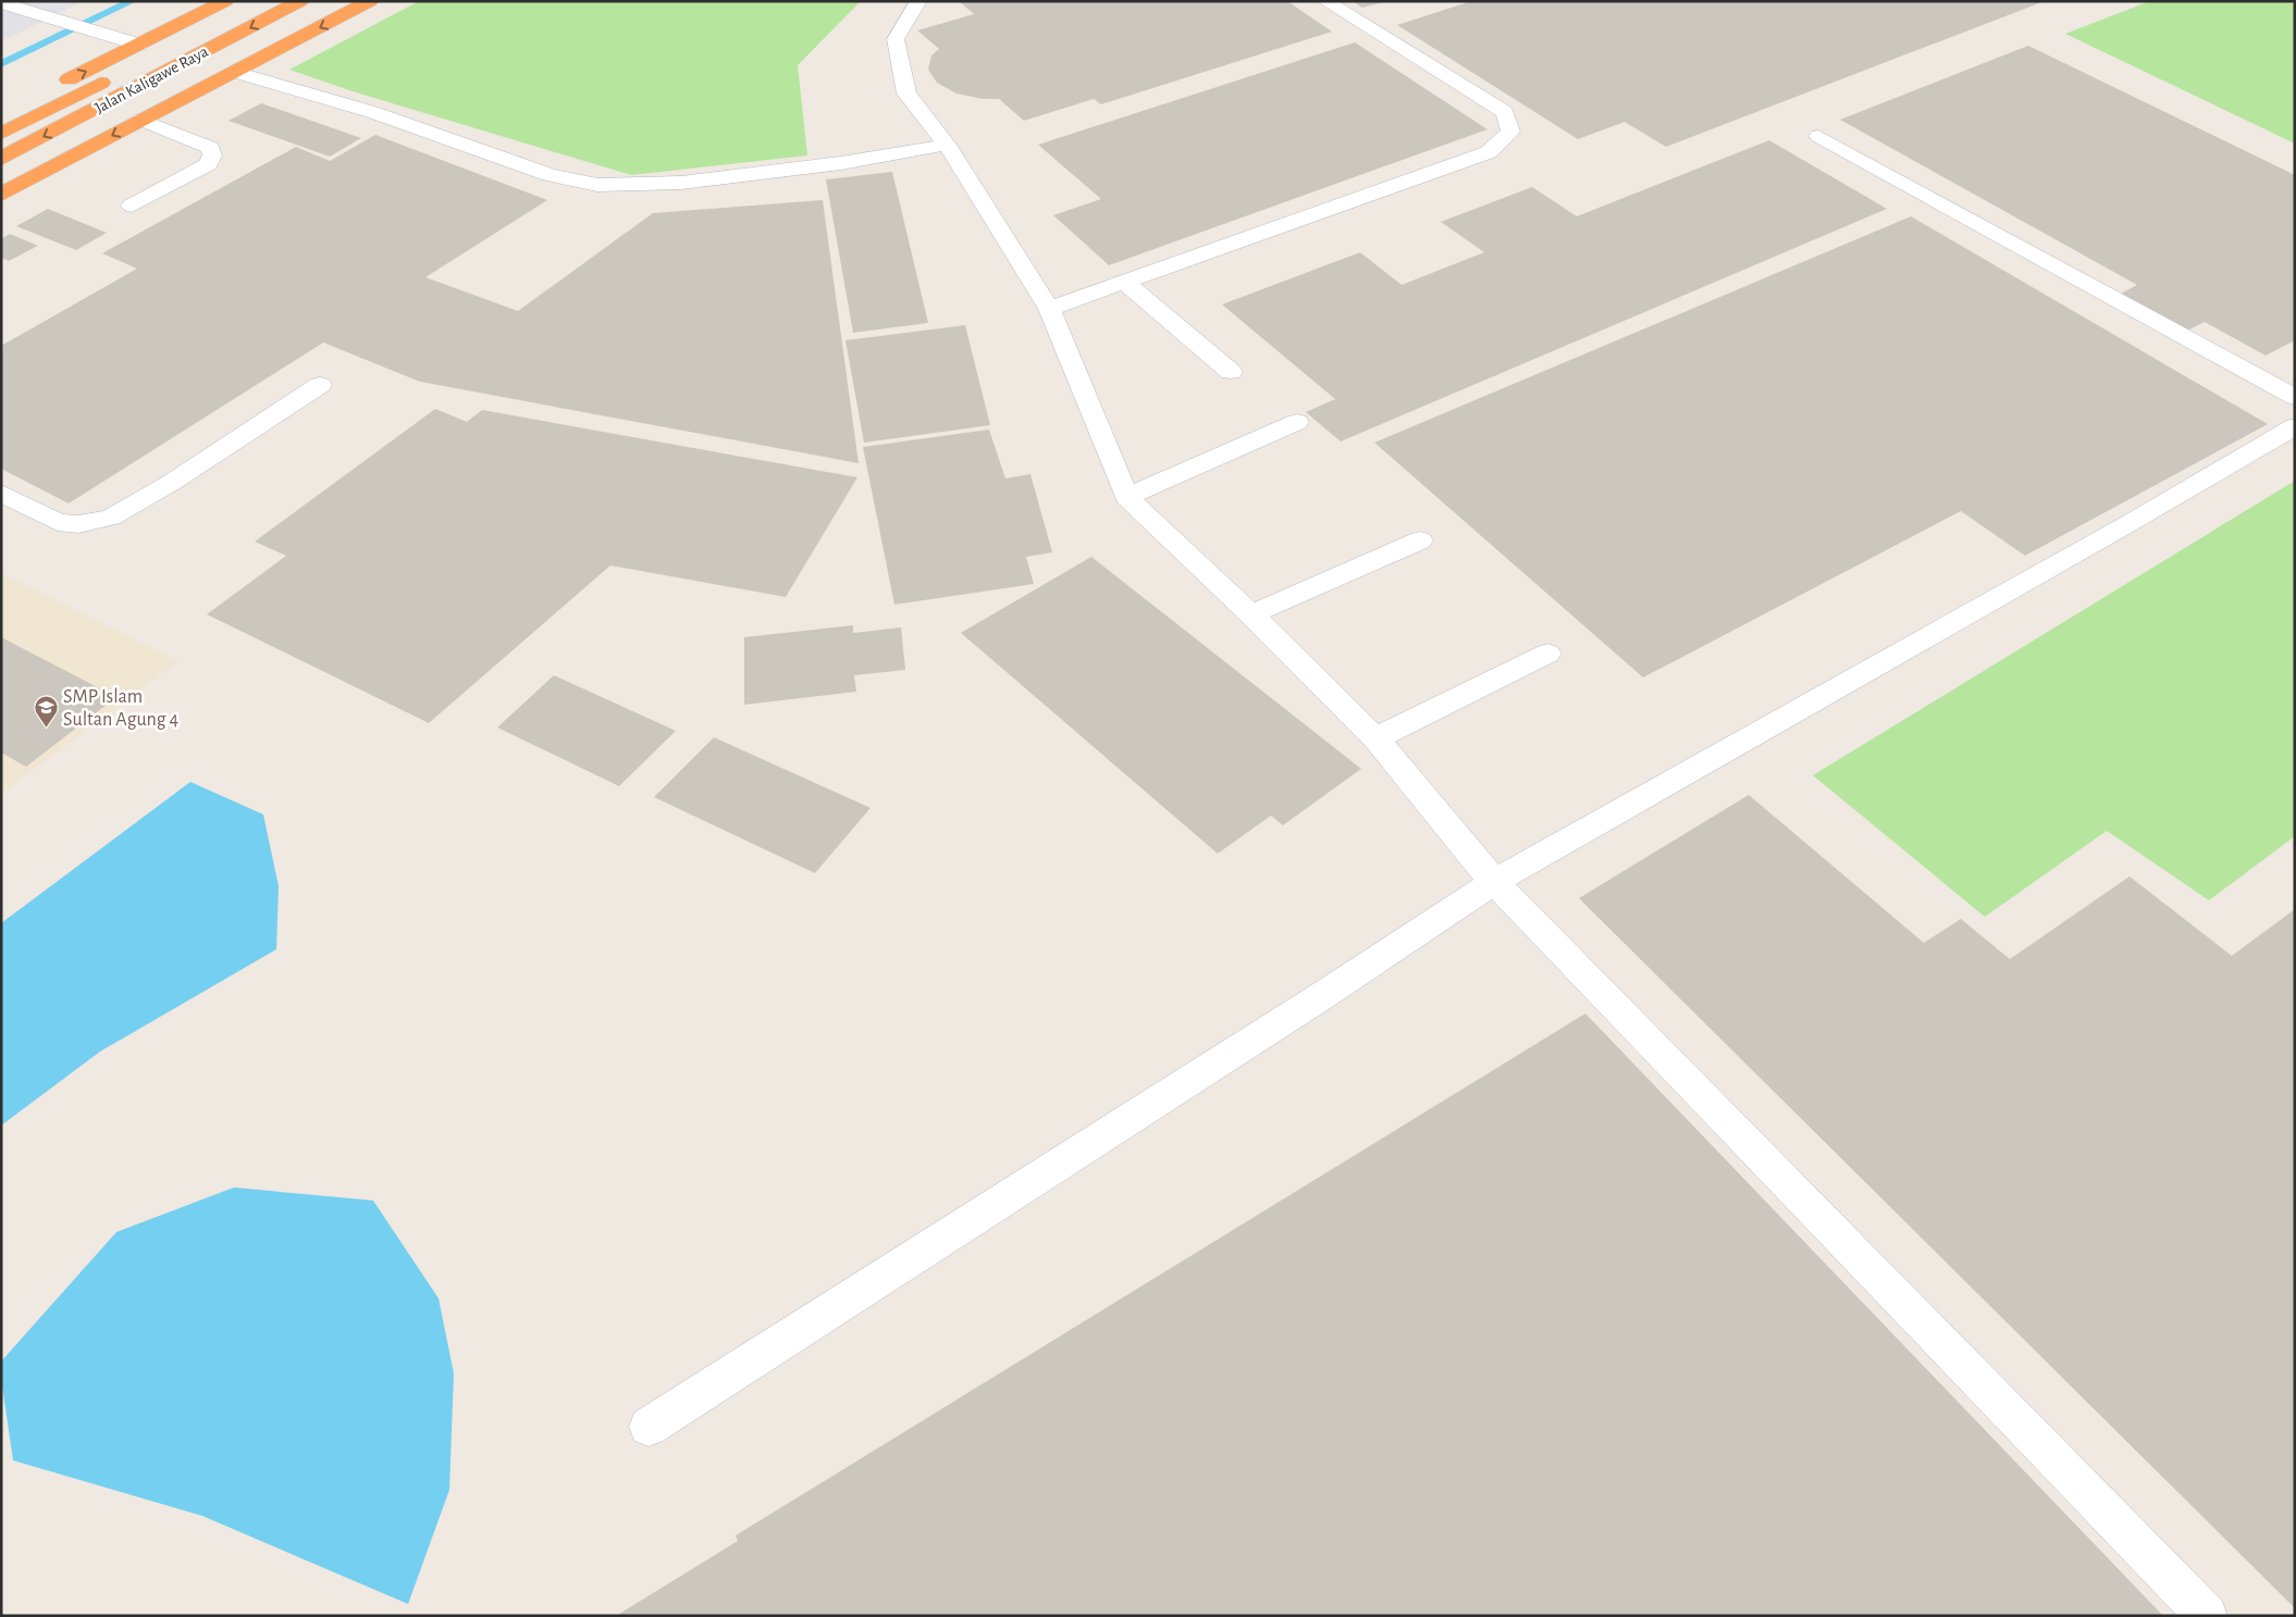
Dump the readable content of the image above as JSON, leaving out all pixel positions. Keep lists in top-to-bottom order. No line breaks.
{"streets":{"highway":["Jalan Kaligawe Raya"]},"places":{"school or university":["SMP Islam Sultan Agung 4"]}}
